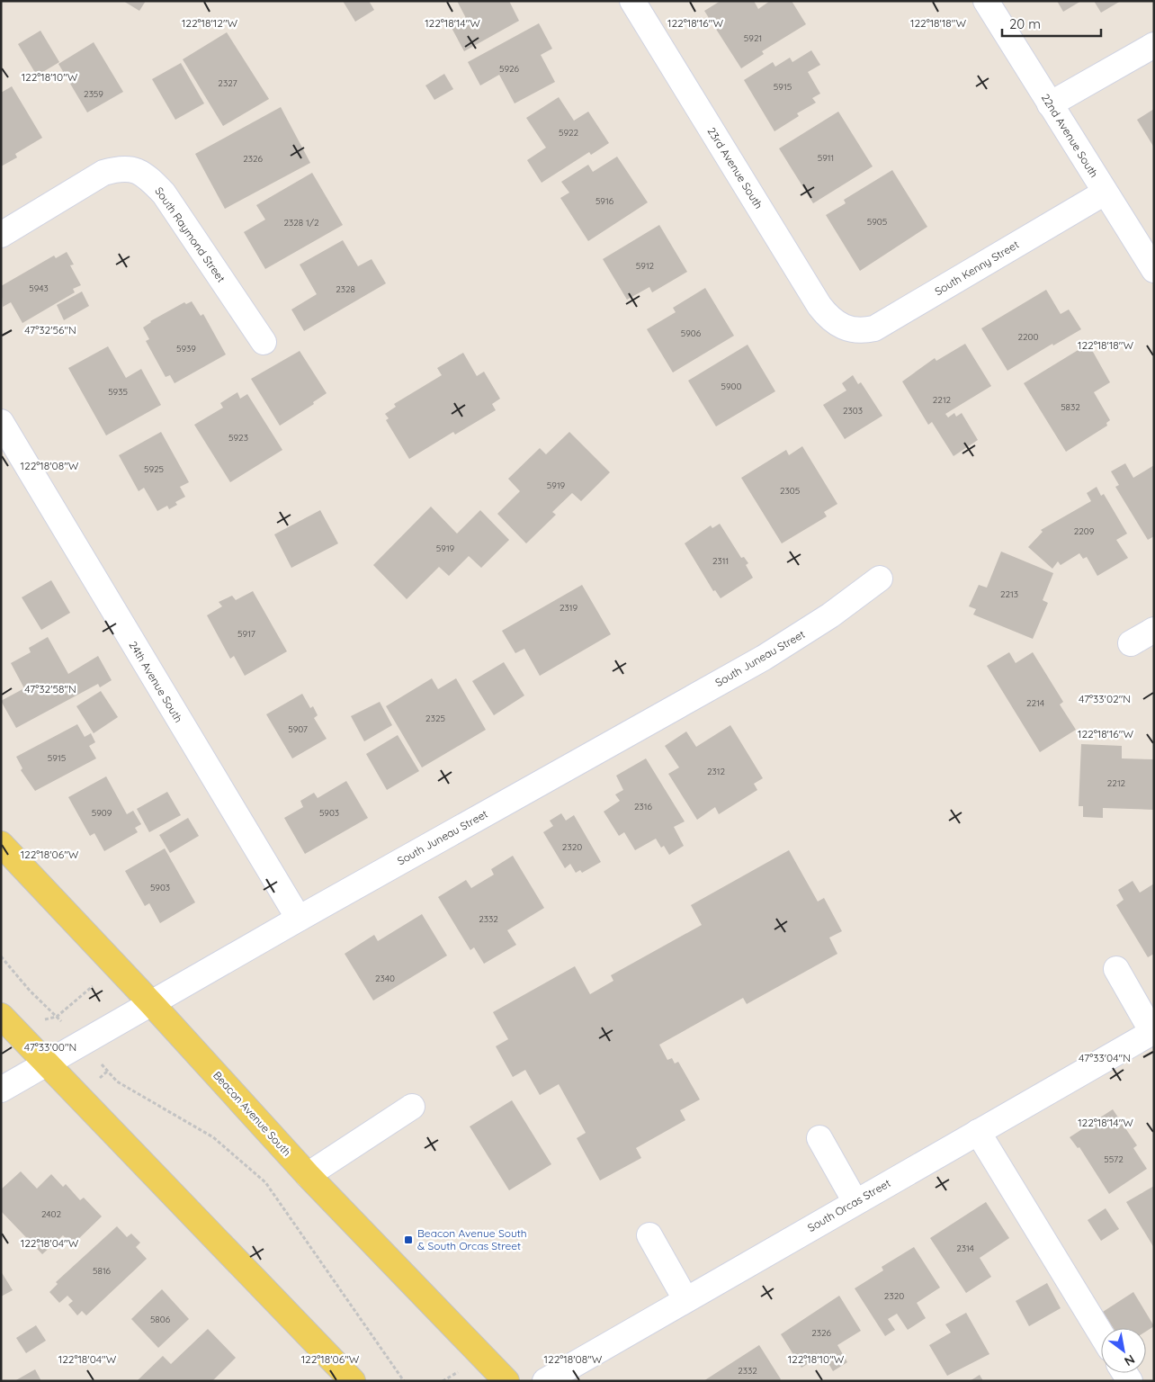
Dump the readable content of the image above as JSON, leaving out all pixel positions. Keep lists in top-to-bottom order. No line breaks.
{"streets":{"main road":["Beacon Avenue South"],"street":["22nd Avenue South","23rd Avenue South","South Raymond Street","South Kenny Street","South Juneau Street","24th Avenue South","South Orcas Street"]},"crossings":[["22nd Avenue South","South Kenny Street"],["23rd Avenue South","South Kenny Street"],["South Juneau Street","24th Avenue South"],["South Juneau Street","Beacon Avenue South"]],"places":{"transit":["Beacon Avenue South & South Orcas Street"]},"house_numbers":["5921","5926","2327","5915","2359","5922","5911","2326","5916","5905","2328 1/2","5912","5943","2328","5906","2200","5939","5900","5935","2212","5832","2303","5923","5925","5919","2305","2209","5919","2311","2213","2319","5917","2214","2325","5907","5915","2312","2212","2316","5909","5903","2320","5903","2332","2340","5572","2402","2314","5816","2320","5806","2326","2332"],"scale_bar":"20 m","north":"bottom right","coordinates":["122°18'12\"W","122°18'14\"W","122°18'16\"W","122°18'18\"W","122°18'10\"W","47°32'56\"N","122°18'08\"W","47°32'58\"N","47°33'02\"N","122°18'06\"W","47°33'00\"N","47°33'04\"N","122°18'04\"W"]}
